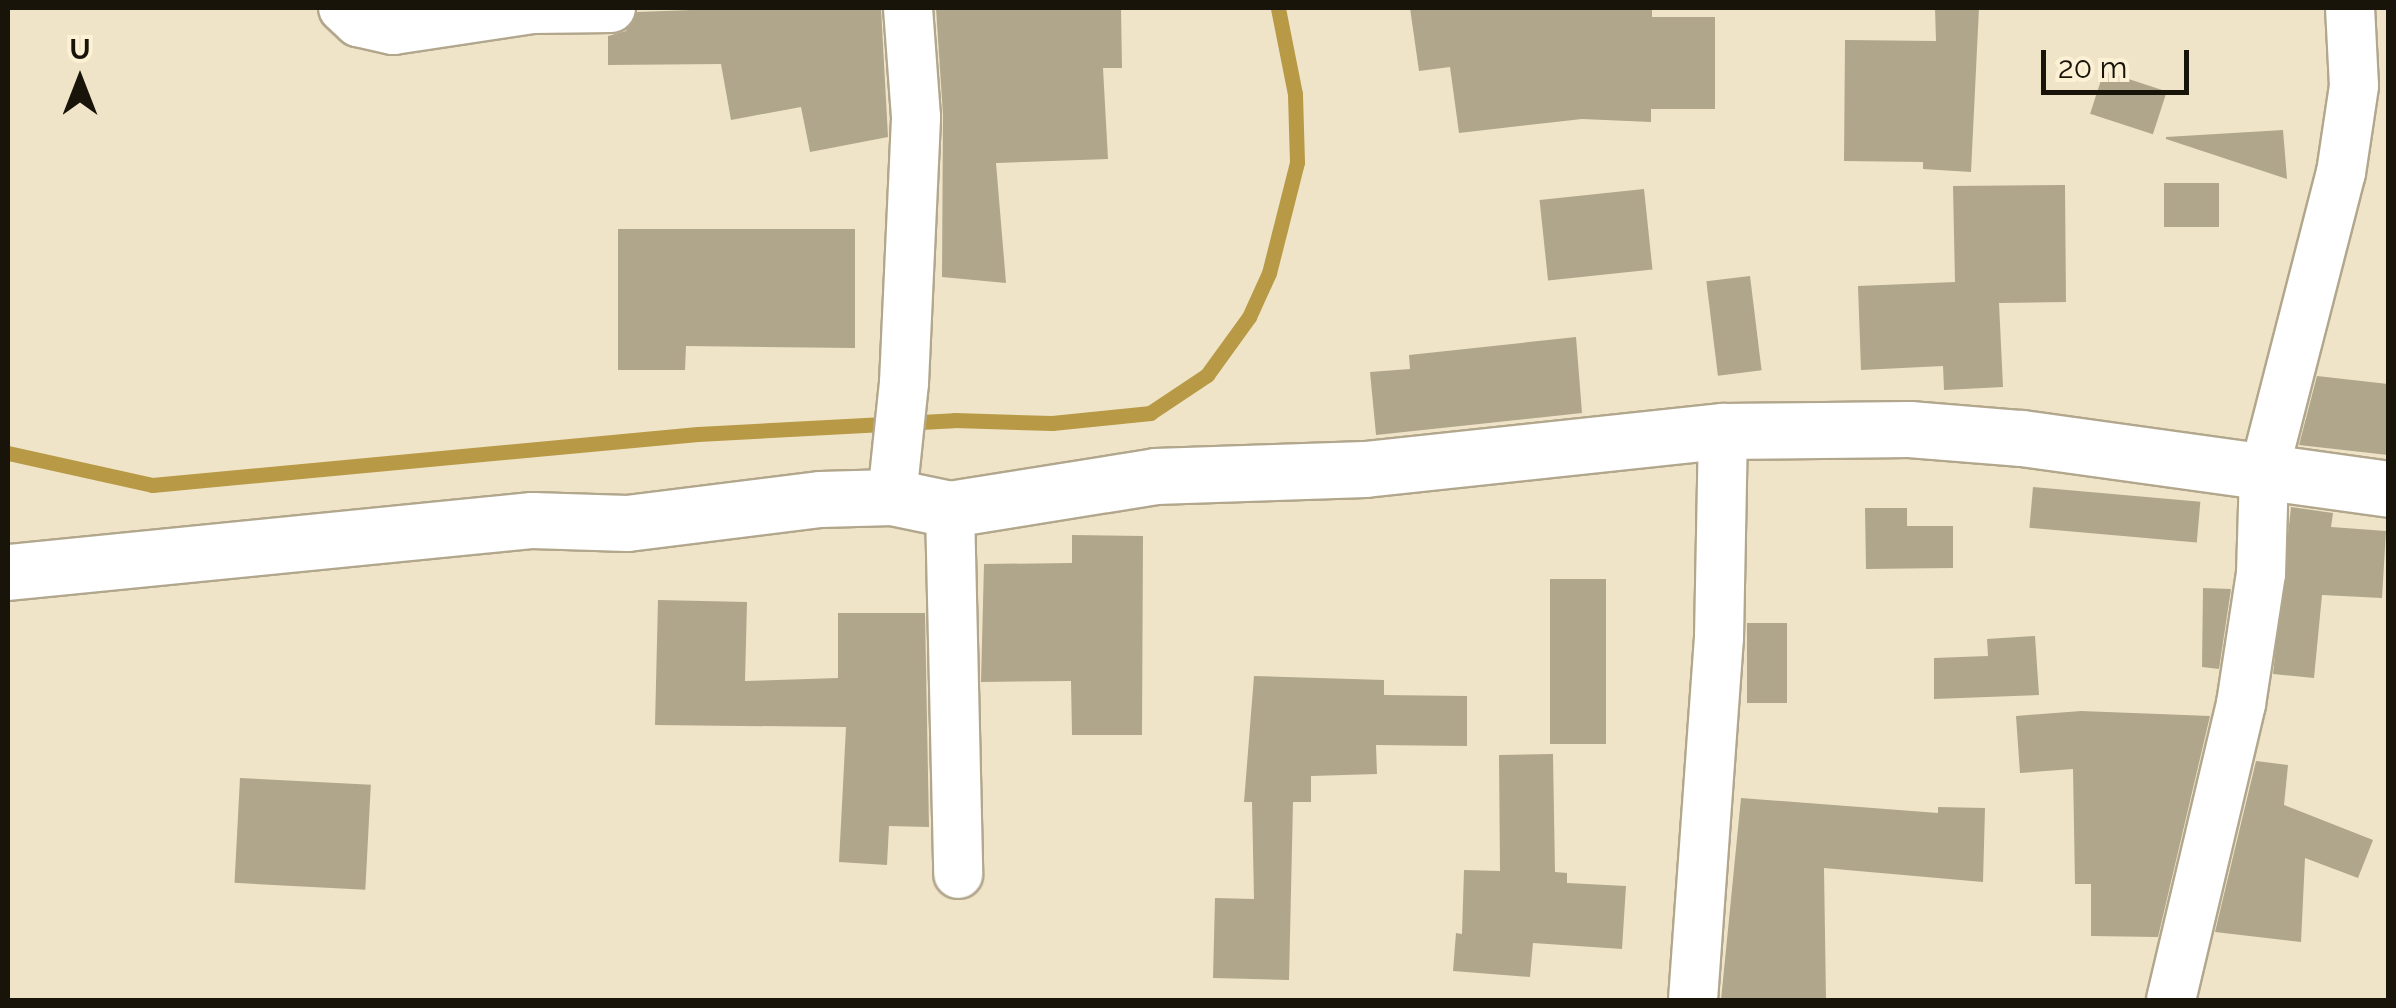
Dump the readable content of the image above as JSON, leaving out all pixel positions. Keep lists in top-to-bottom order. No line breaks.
{"scale_bar":"20 m","north":"top"}
